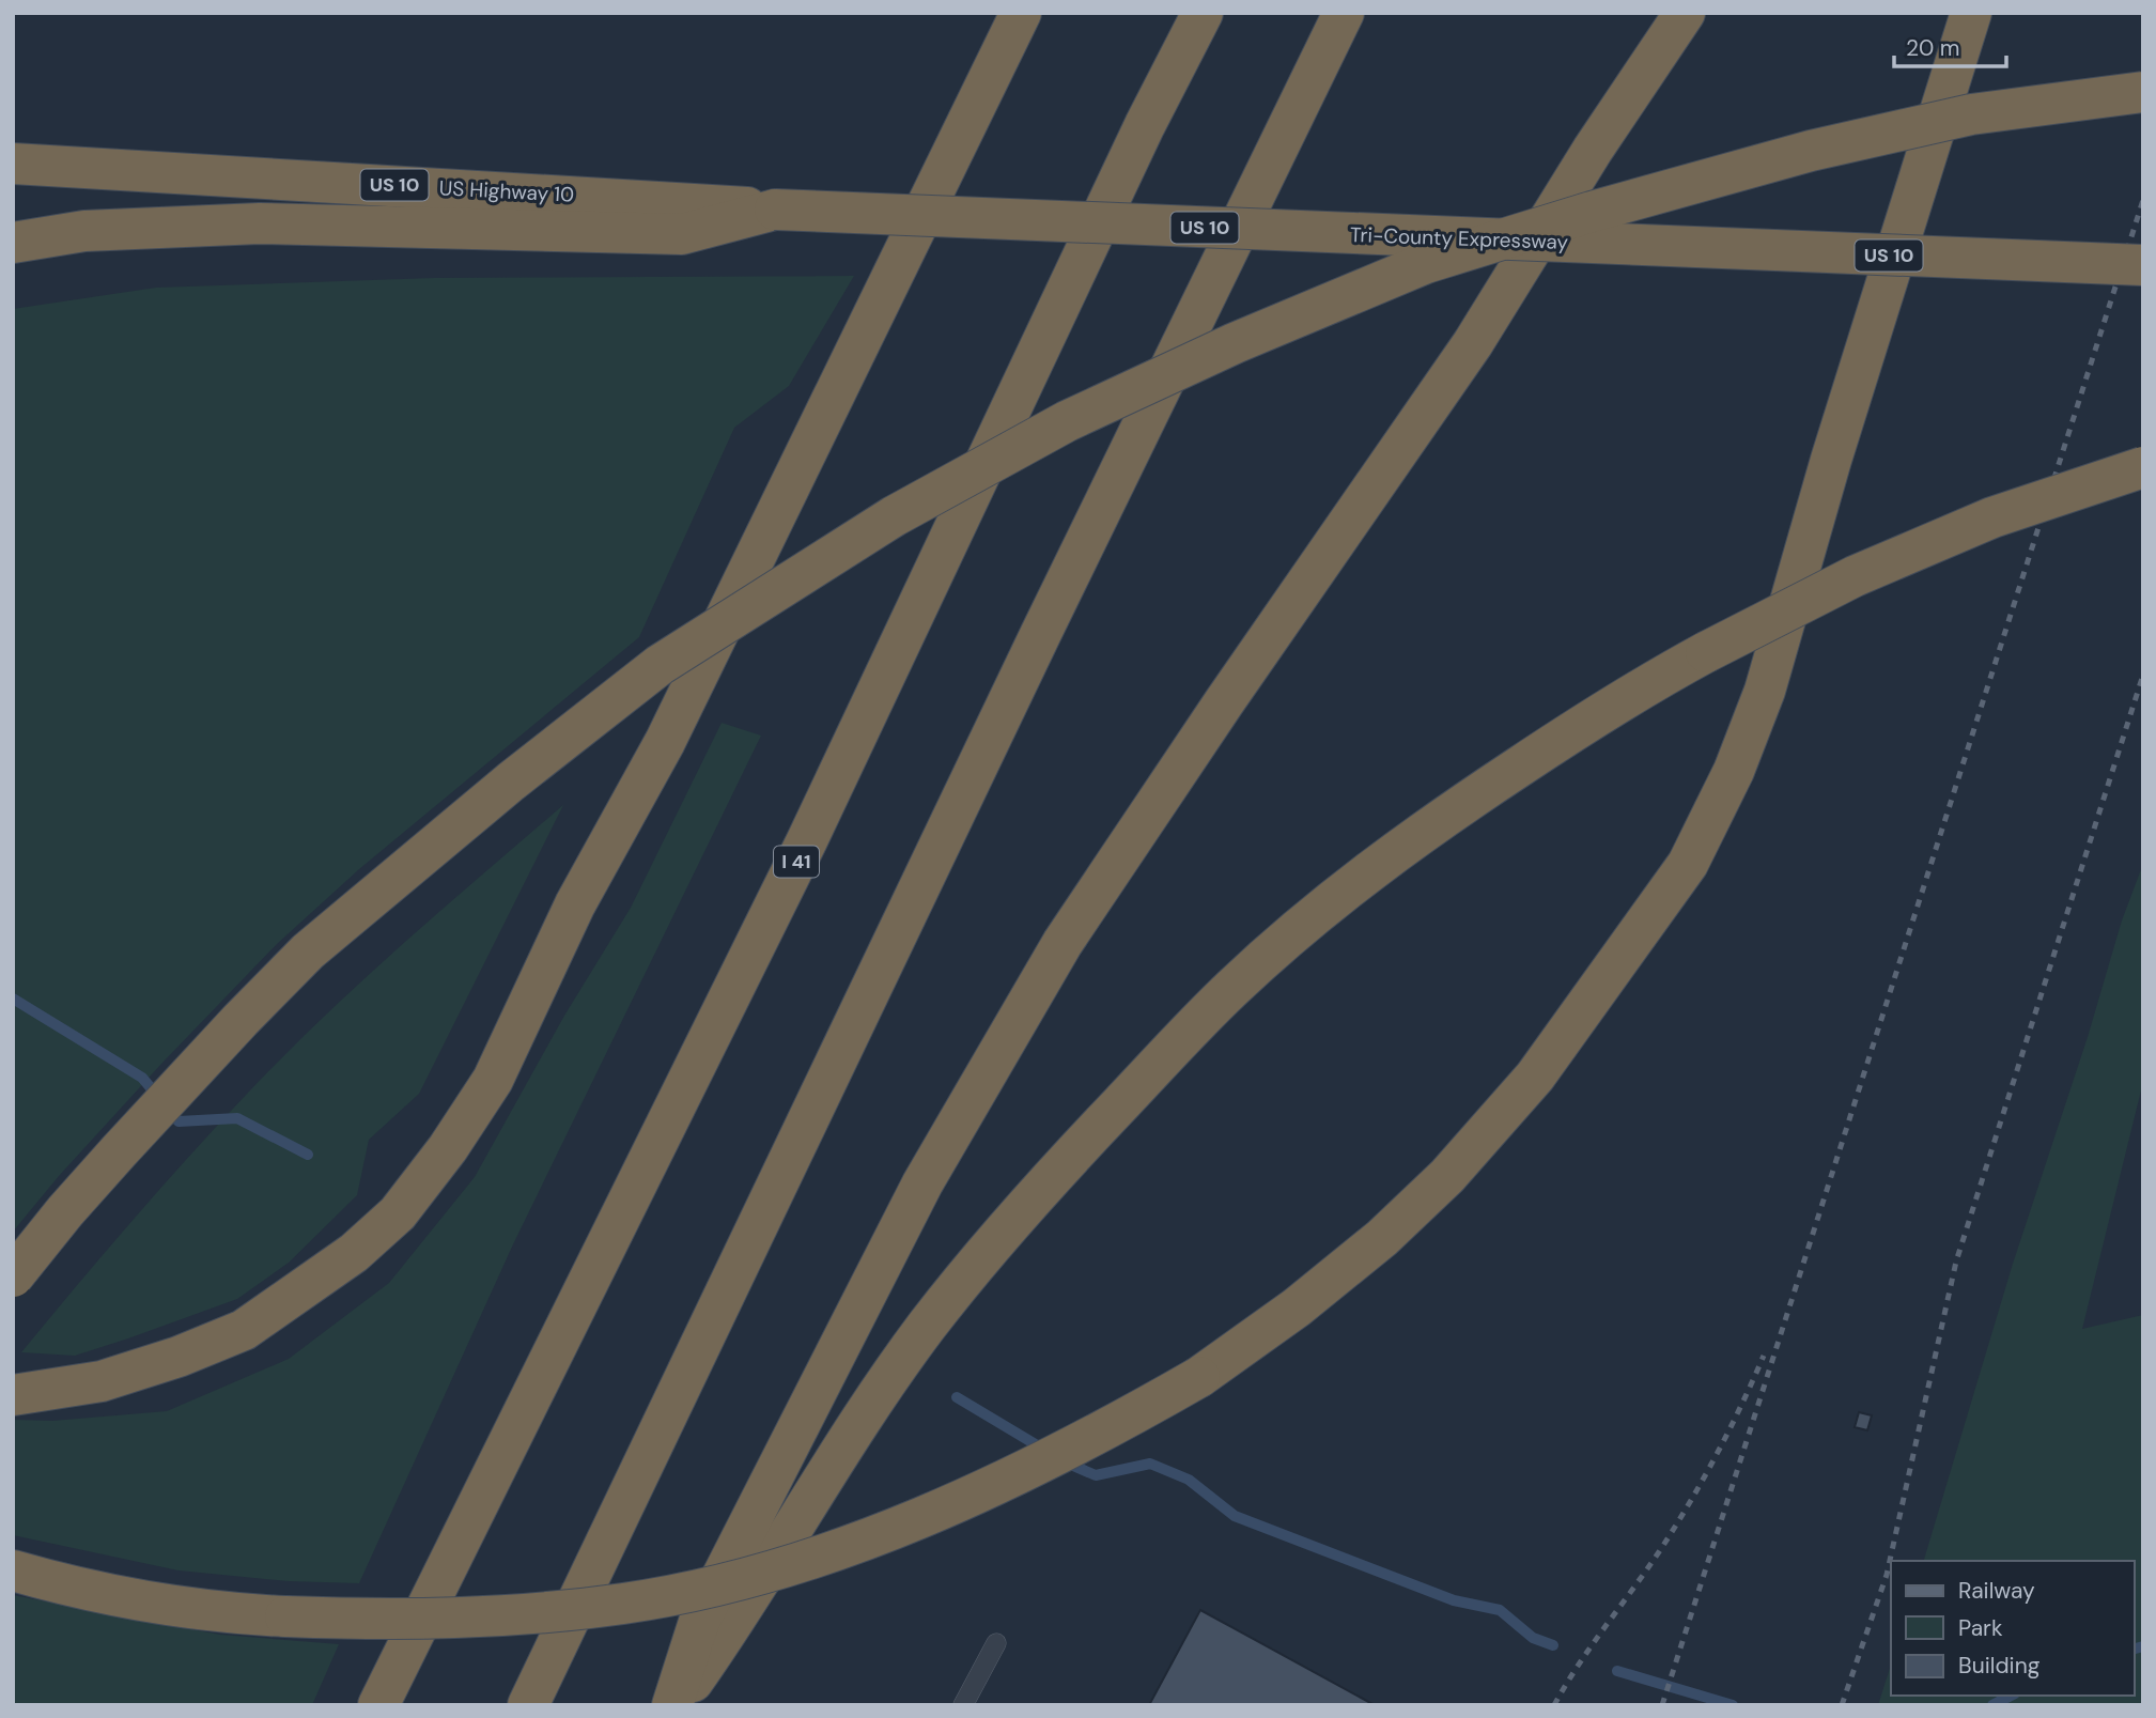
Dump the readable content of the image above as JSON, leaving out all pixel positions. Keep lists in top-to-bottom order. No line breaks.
{"streets":{"highway":["US 10","US Highway 10","Tri-County Expressway","I 41"]},"crossings":[["US Highway 10","Tri-County Expressway"]],"legend":["Railway","Park","Building"],"scale_bar":"20 m"}
